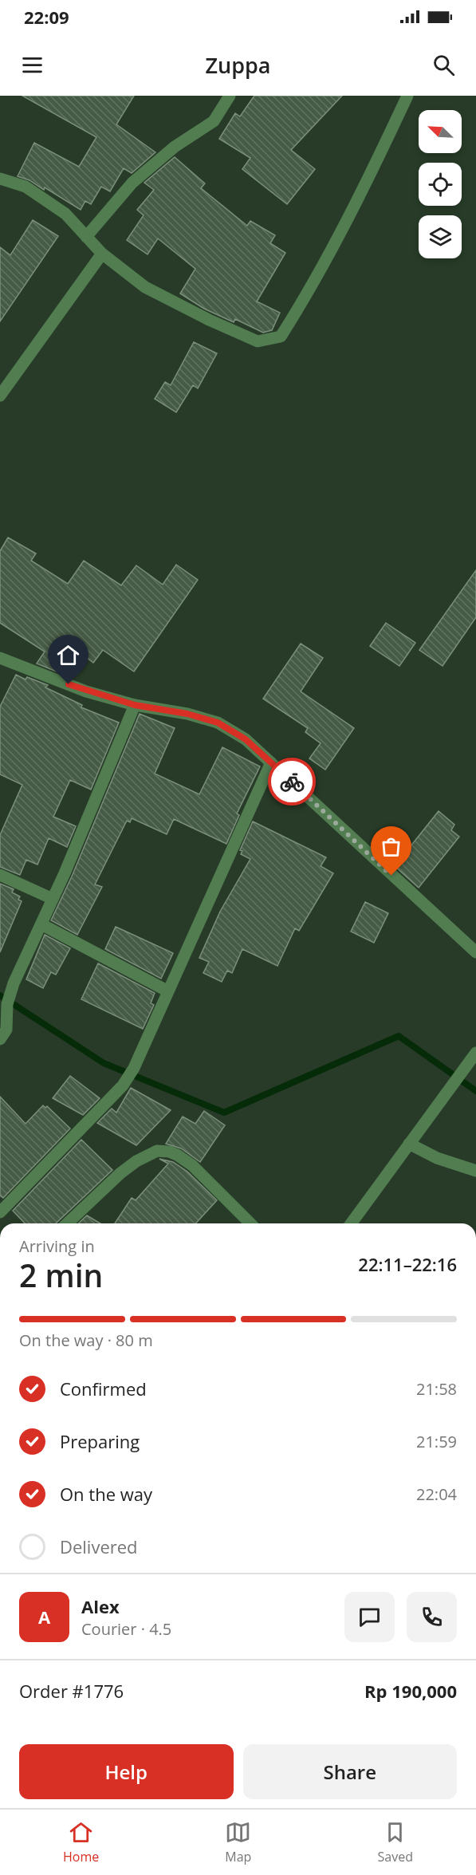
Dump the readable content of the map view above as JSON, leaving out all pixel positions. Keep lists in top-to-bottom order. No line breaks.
{"north":"top left","page":{"status":"22:09","header":"Zuppa","heading":["2 min","Arriving in","22:11–22:16"],"panel":["Alex","Courier · 4.5","Order #1776","Rp 190,000"],"bar":"On the way · 80 m","list":[["Confirmed","21:58"],["Preparing","21:59"],["On the way","22:04"],"Delivered"],"round":"A","buttons":["Help","Share"],"tabs":["Home","Map","Saved"]}}
